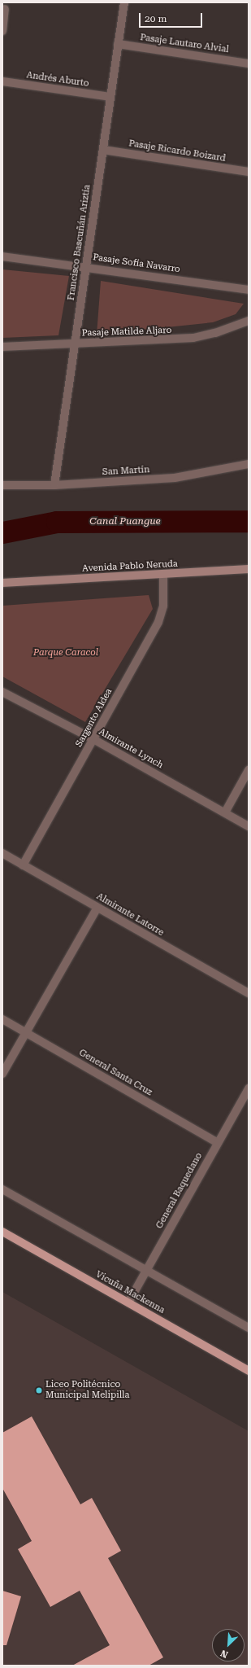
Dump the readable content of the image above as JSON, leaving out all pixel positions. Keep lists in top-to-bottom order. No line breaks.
{"streets":{"main road":["Avenida Pablo Neruda","Vicuña Mackenna"],"street":["Pasaje Lautaro Alvial","Andrés Aburto","Pasaje Ricardo Boizard","Francisco Bascuñán Ariztía","Pasaje Sofía Navarro","Pasaje Matilde Aljaro","San Martín","Sargento Aldea","Almirante Lynch","Almirante Latorre","General Santa Cruz","General Baquedano"]},"crossings":[["Pasaje Lautaro Alvial","Francisco Bascuñán Ariztía"],["Andrés Aburto","Francisco Bascuñán Ariztía"],["Pasaje Ricardo Boizard","Francisco Bascuñán Ariztía"],["Francisco Bascuñán Ariztía","Pasaje Sofía Navarro"],["Francisco Bascuñán Ariztía","Pasaje Matilde Aljaro"],["Francisco Bascuñán Ariztía","San Martín"],["Avenida Pablo Neruda","Sargento Aldea"],["Sargento Aldea","Almirante Lynch"],["Sargento Aldea","Almirante Latorre"],["General Santa Cruz","General Baquedano"],["General Baquedano","Vicuña Mackenna"]],"water":["Canal Puangue"],"parks":["Parque Caracol"],"places":["Liceo Politécnico Municipal Melipilla"],"scale_bar":"20 m","north":"bottom left"}
